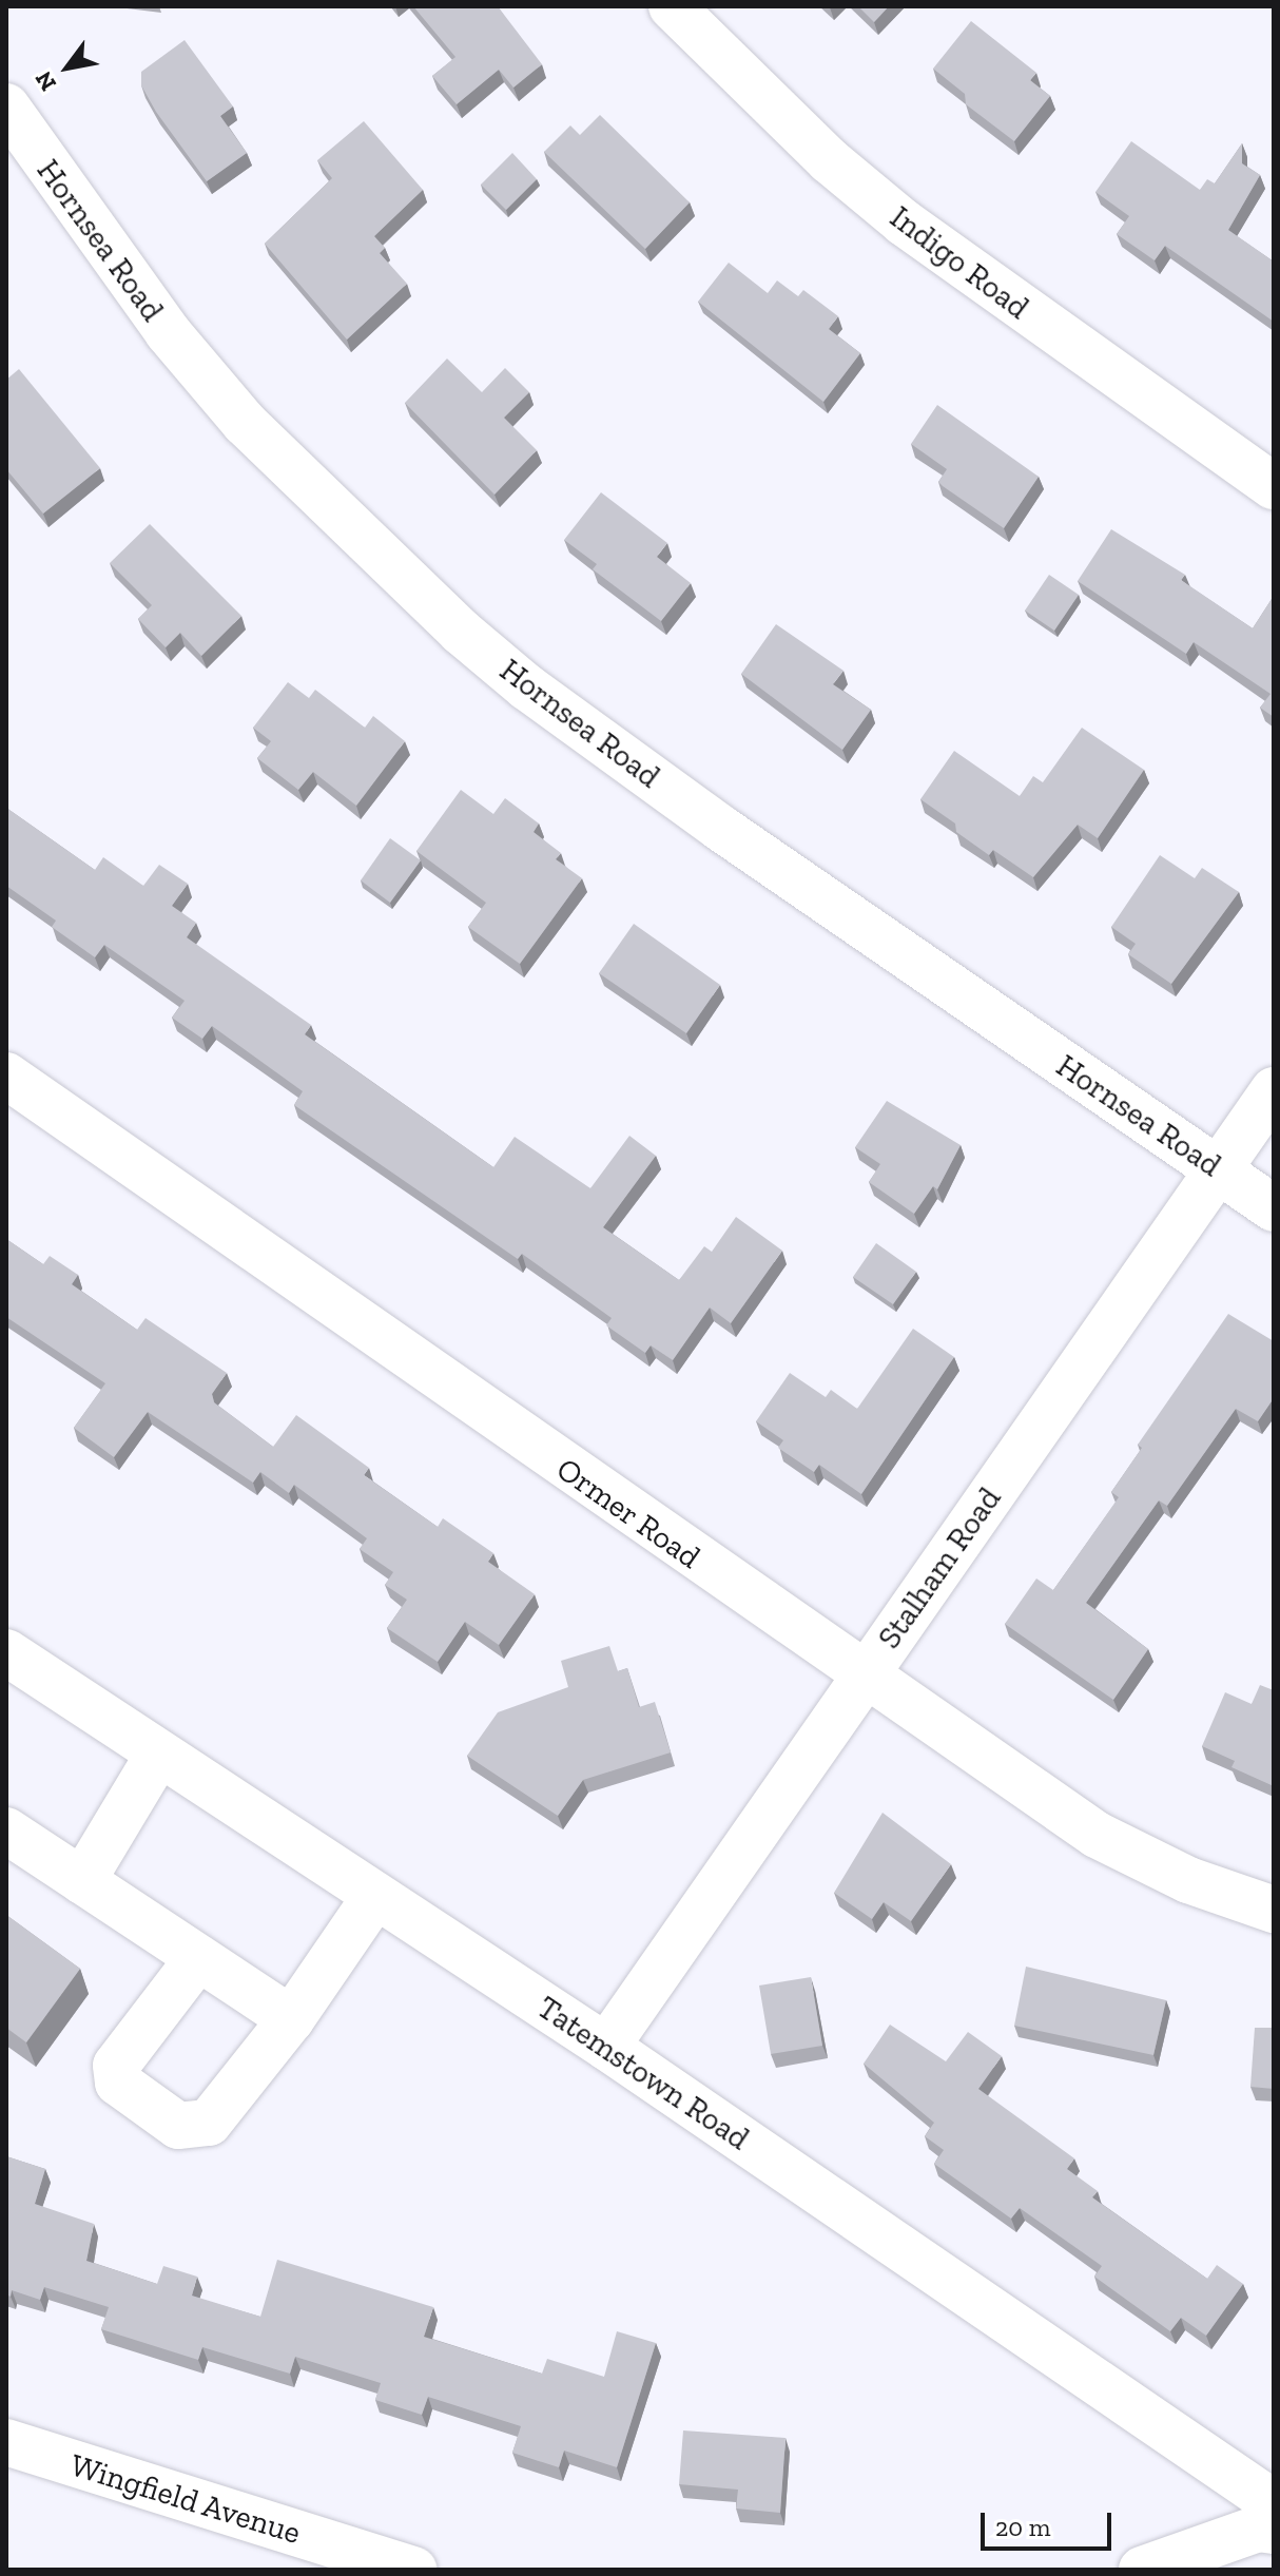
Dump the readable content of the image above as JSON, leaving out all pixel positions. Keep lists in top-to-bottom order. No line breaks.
{"streets":{"street":["Hornsea Road","Indigo Road","Ormer Road","Stalham Road","Tatemstown Road","Wingfield Avenue"]},"crossings":[["Hornsea Road","Stalham Road"],["Ormer Road","Stalham Road"],["Stalham Road","Tatemstown Road"]],"scale_bar":"20 m","north":"bottom left"}
